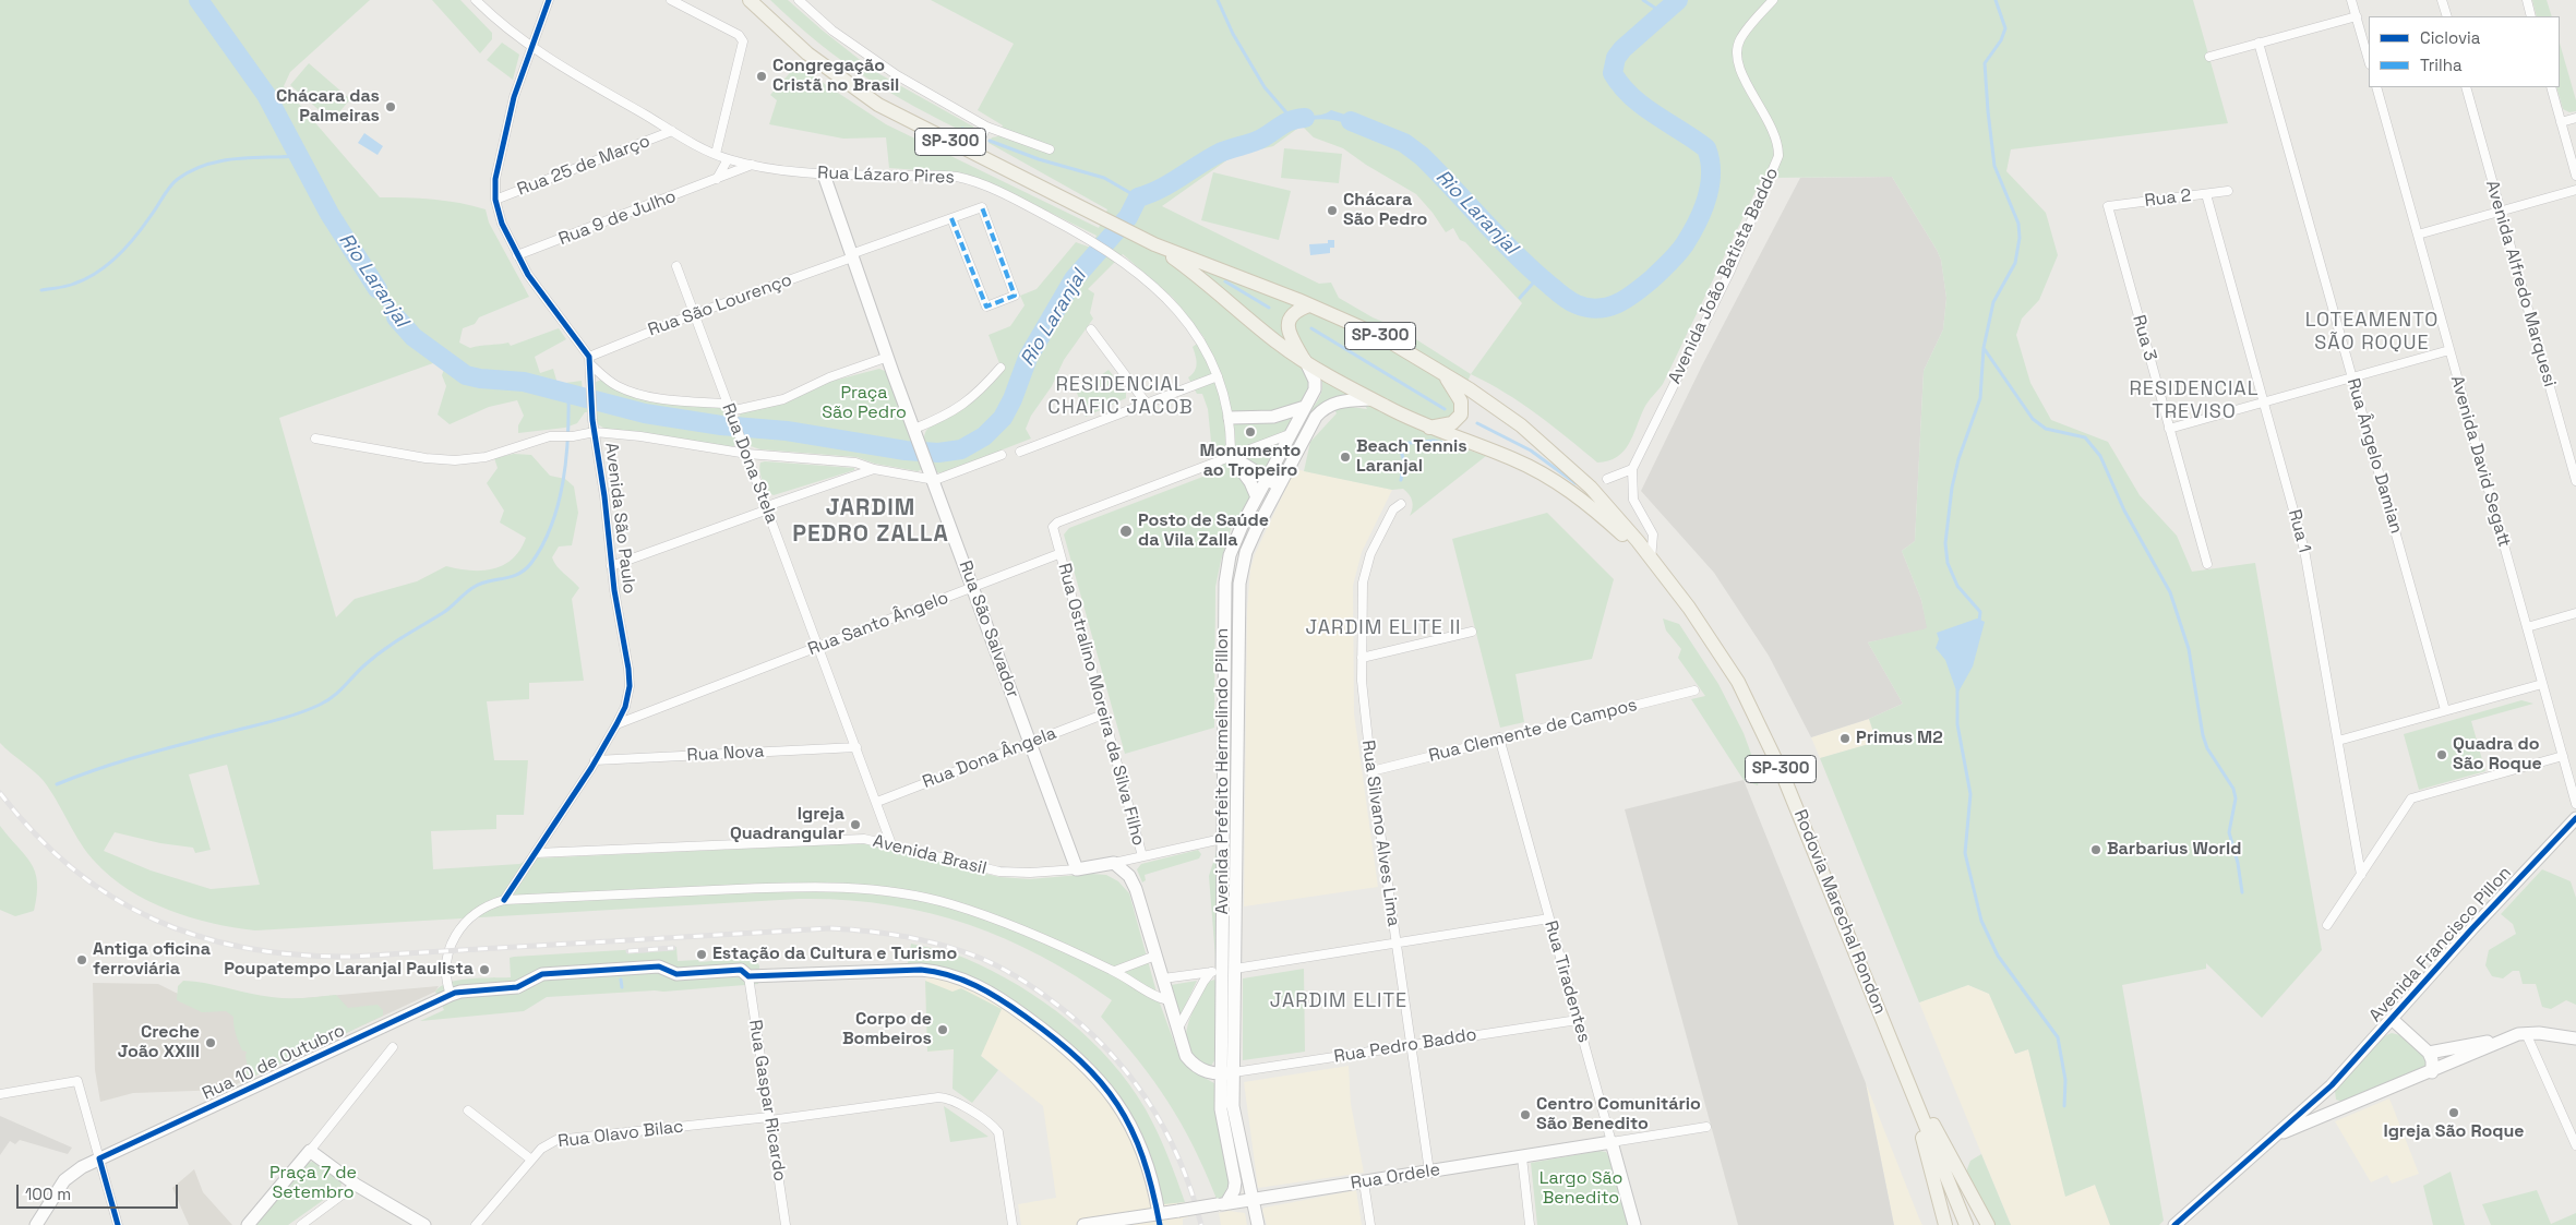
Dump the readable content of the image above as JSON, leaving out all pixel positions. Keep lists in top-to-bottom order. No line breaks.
{"streets":{"main road":["SP-300","Rodovia Marechal Rondon"],"street":["Rua 25 de Março","Rua Lázaro Pires","Rua 2","Rua 9 de Julho","Avenida João Batista Baddo","Avenida Alfredo Marquesi","Rua São Lourenço","Rua 3","Rua Ângelo Damian","Avenida David Segatt","Rua Dona Stela","Avenida São Paulo","Rua 1","Rua Santo Ângelo","Rua São Salvador","Rua Ostralino Moreira da Silva Filho","Rua Clemente de Campos","Rua Nova","Rua Dona Ângela","Avenida Prefeito Hermelindo Pillon","Rua Silvano Alves Lima","Avenida Brasil","Avenida Francisco Pillon","Rua Tiradentes","Rua Pedro Baddo","Rua 10 de Outubro","Rua Gaspar Ricardo","Rua Olavo Bilac","Rua Ordele"]},"crossings":[["Rua 25 de Março","Rua Lázaro Pires"],["Rua Lázaro Pires","Rua 9 de Julho"],["Rua Lázaro Pires","Rua São Salvador"],["Rua 2","Rua 3"],["Rua 2","Rua 1"],["Avenida João Batista Baddo","Rodovia Marechal Rondon"],["Rua São Lourenço","Rua Dona Stela"],["Rua São Lourenço","Avenida São Paulo"],["Rua São Lourenço","Rua São Salvador"],["Rua Dona Stela","Rua Santo Ângelo"],["Rua Dona Stela","Rua Nova"],["Rua Dona Stela","Rua Dona Ângela"],["Rua Dona Stela","Avenida Brasil"],["Avenida São Paulo","Rua Santo Ângelo"],["Avenida São Paulo","Rua Nova"],["Avenida São Paulo","Avenida Brasil"],["Rua Santo Ângelo","Rua São Salvador"],["Rua Santo Ângelo","Rua Ostralino Moreira da Silva Filho"],["Rua São Salvador","Rua Dona Ângela"],["Rua São Salvador","Avenida Brasil"],["Rua Ostralino Moreira da Silva Filho","Rua Dona Ângela"],["Rua Ostralino Moreira da Silva Filho","Avenida Brasil"],["Rua Clemente de Campos","Rua Silvano Alves Lima"],["Rua Clemente de Campos","Rua Tiradentes"],["Avenida Prefeito Hermelindo Pillon","Avenida Brasil"],["Avenida Prefeito Hermelindo Pillon","Rodovia Marechal Rondon"],["Avenida Prefeito Hermelindo Pillon","Rua Pedro Baddo"],["Avenida Prefeito Hermelindo Pillon","Rua Ordele"],["Rua Silvano Alves Lima","Rua Pedro Baddo"],["Rua Silvano Alves Lima","Rua Ordele"],["Rua Tiradentes","Rua Pedro Baddo"],["Rua Tiradentes","Rua Ordele"],["Rua Gaspar Ricardo","Rua Olavo Bilac"]],"districts":["LOTEAMENTO SÃO ROQUE","RESIDENCIAL CHAFIC JACOB","RESIDENCIAL TREVISO","JARDIM PEDRO ZALLA","JARDIM ELITE II","JARDIM ELITE"],"water":["Rio Laranjal"],"parks":["Praça São Pedro","Praça 7 de Setembro","Largo São Benedito"],"places":["Congregação Cristã no Brasil","Chácara das Palmeiras","Chácara São Pedro","Monumento ao Tropeiro","Beach Tennis Laranjal","Posto de Saúde da Vila Zalla","Primus M2","Quadra do São Roque","Igreja Quadrangular","Barbarius World","Estação da Cultura e Turismo","Antiga oficina ferroviária","Poupatempo Laranjal Paulista","Corpo de Bombeiros","Creche João XXIII","Igreja São Roque","Centro Comunitário São Benedito"],"legend":["Ciclovia","Trilha"],"scale_bar":"100 m"}
